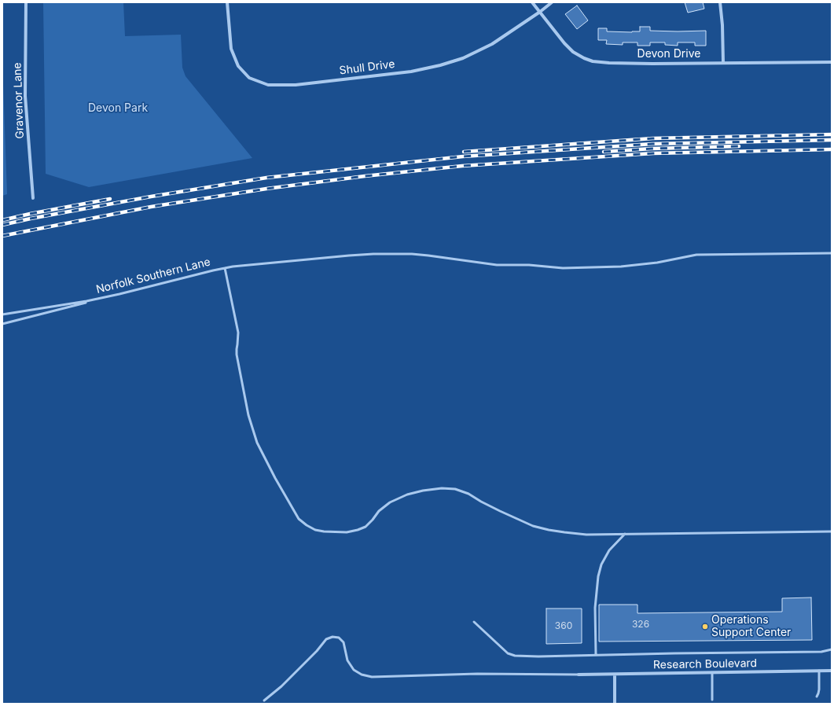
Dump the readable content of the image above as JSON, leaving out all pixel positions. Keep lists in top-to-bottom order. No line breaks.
{"streets":{"street":["Devon Drive","Shull Drive","Gravenor Lane","Research Boulevard"],"lane":["Norfolk Southern Lane"]},"crossings":[["Devon Drive","Shull Drive"]],"parks":["Devon Park"],"places":["Operations Support Center"],"house_numbers":["326","360"]}
